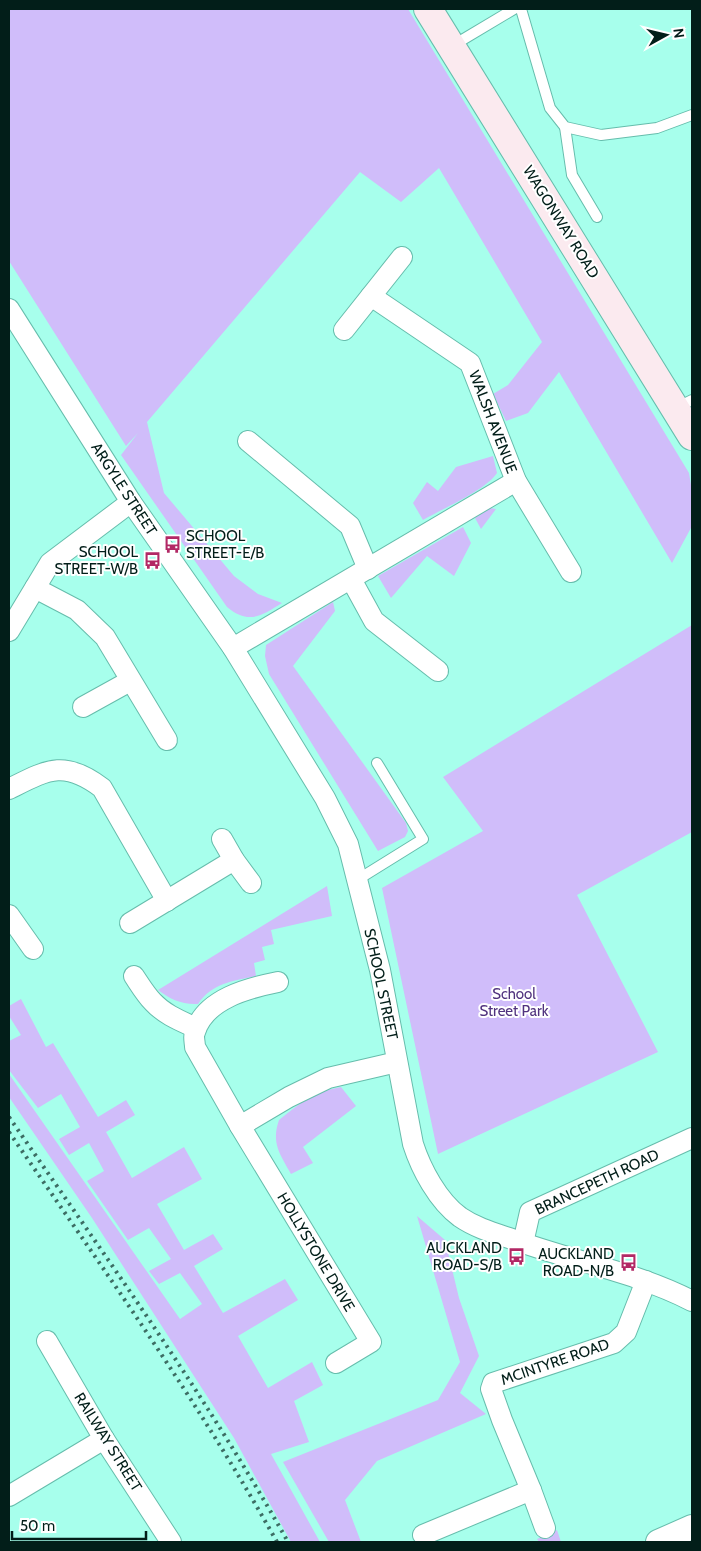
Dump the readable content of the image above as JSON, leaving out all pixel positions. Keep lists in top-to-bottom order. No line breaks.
{"streets":{"main road":["WAGONWAY ROAD"],"street":["WALSH AVENUE","ARGYLE STREET","SCHOOL STREET","BRANCEPETH ROAD","HOLLYSTONE DRIVE","MCINTYRE ROAD","RAILWAY STREET"]},"crossings":[["WALSH AVENUE","ARGYLE STREET"],["ARGYLE STREET","SCHOOL STREET"],["SCHOOL STREET","BRANCEPETH ROAD"],["SCHOOL STREET","MCINTYRE ROAD"]],"parks":["School Street Park"],"places":{"bus stop":["SCHOOL STREET-E/B","SCHOOL STREET-W/B","AUCKLAND ROAD-S/B","AUCKLAND ROAD-N/B"]},"scale_bar":"50 m","north":"right"}
